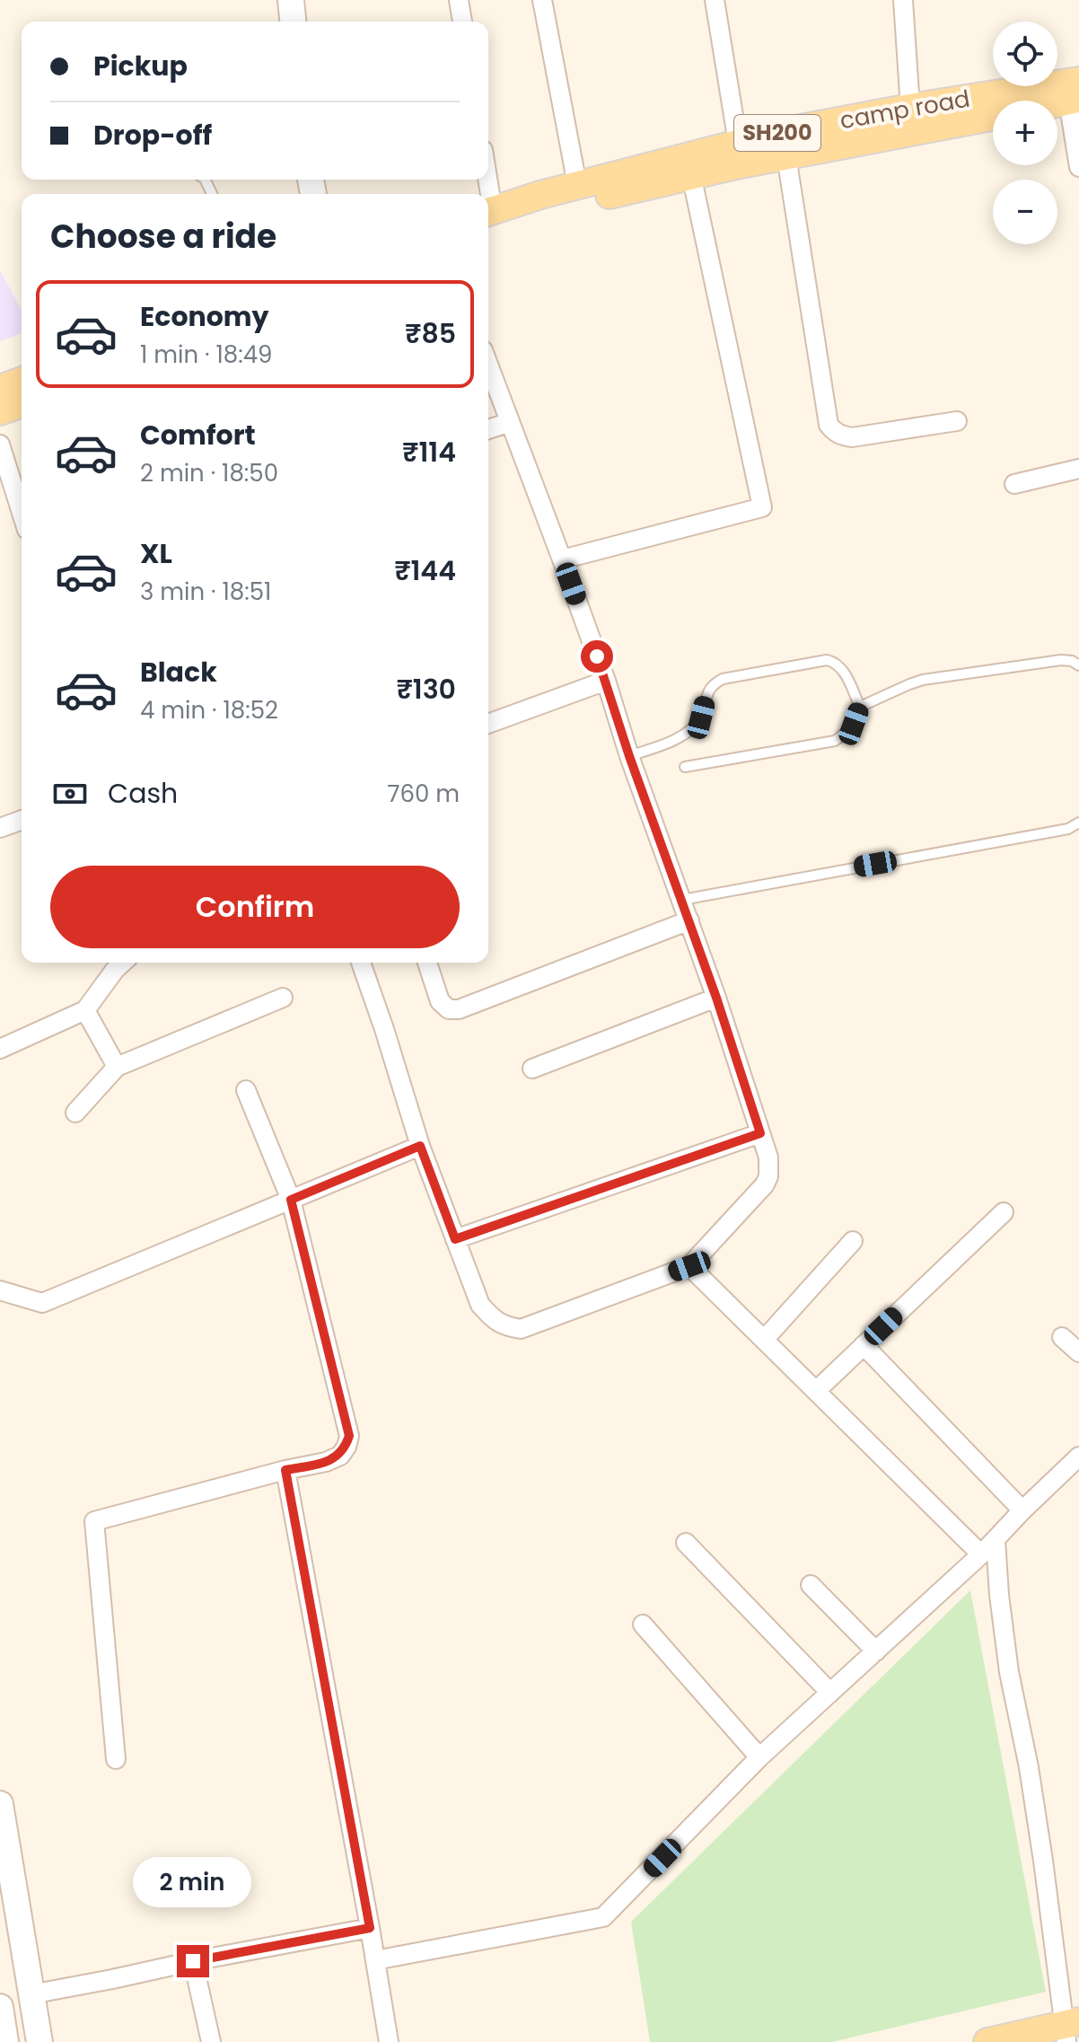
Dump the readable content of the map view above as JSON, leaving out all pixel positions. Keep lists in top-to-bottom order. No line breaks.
{"streets":{"main road":["camp road","SH200"]},"page":{"map_buttons":["+","−"],"banner":["Pickup","Drop-off"],"heading":"Choose a ride","list":[{"name":"Economy","note":"1 min · 18:49","value":"₹85"},{"name":"Comfort","note":"2 min · 18:50","value":"₹114"},{"name":"XL","note":"3 min · 18:51","value":"₹144"},{"name":"Black","note":"4 min · 18:52","value":"₹130"}],"pay":["Cash","760 m"],"buttons":"Confirm","bubble":"2 min"}}
